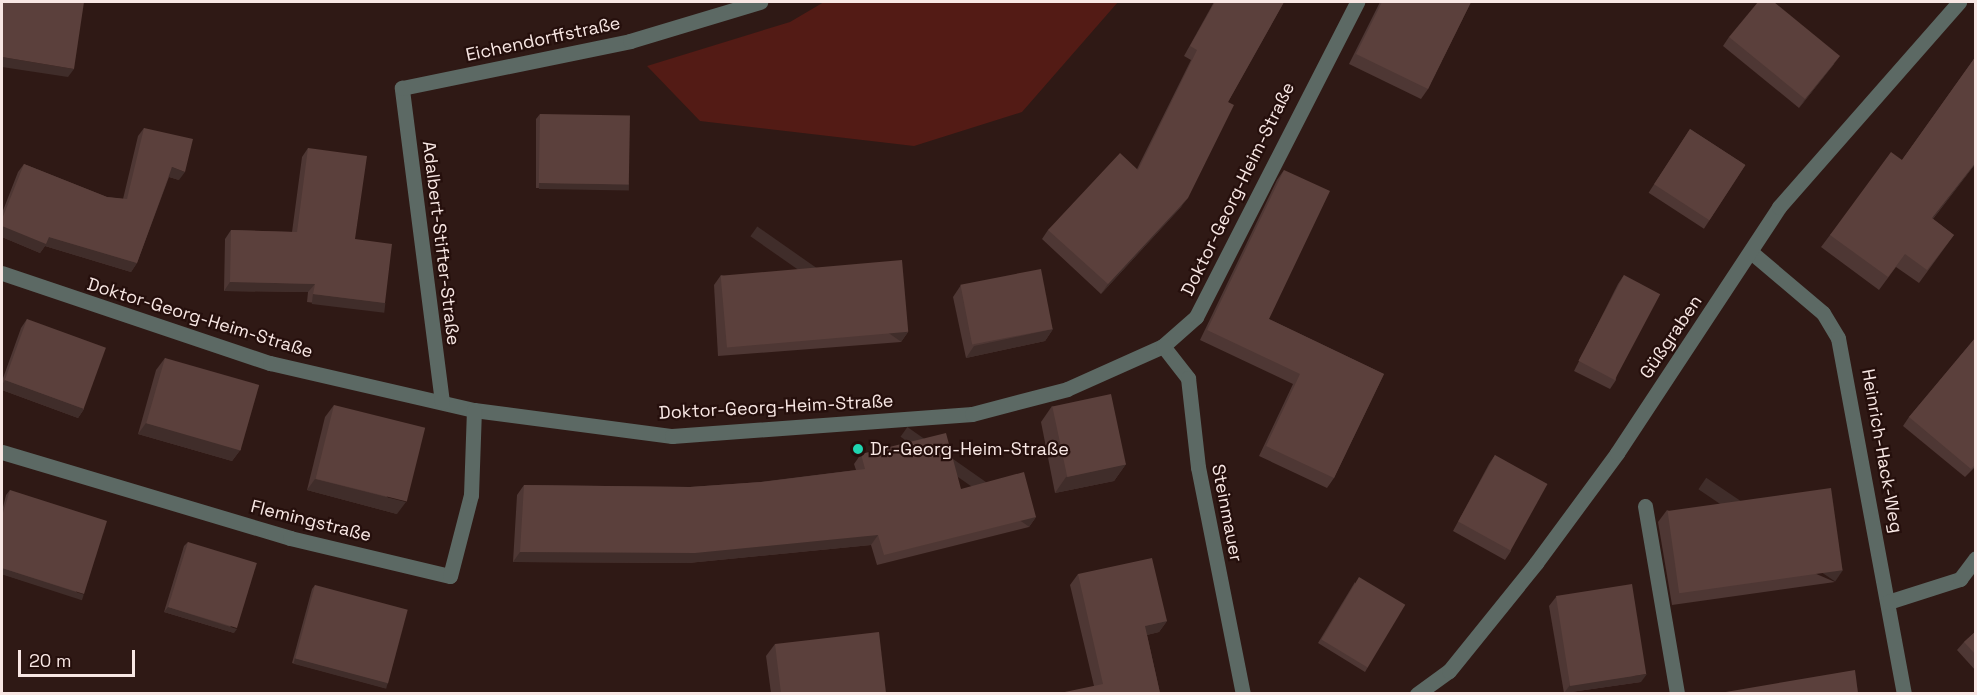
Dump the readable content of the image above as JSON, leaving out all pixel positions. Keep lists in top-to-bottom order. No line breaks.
{"streets":{"street":["Eichendorffstraße","Doktor-Georg-Heim-Straße","Adalbert-Stifter-Straße","Güßgraben","Heinrich-Hack-Weg","Steinmauer","Flemingstraße"]},"crossings":[["Eichendorffstraße","Adalbert-Stifter-Straße"],["Doktor-Georg-Heim-Straße","Adalbert-Stifter-Straße"],["Doktor-Georg-Heim-Straße","Steinmauer"],["Doktor-Georg-Heim-Straße","Flemingstraße"],["Güßgraben","Heinrich-Hack-Weg"]],"places":["Dr.-Georg-Heim-Straße"],"scale_bar":"20 m"}
